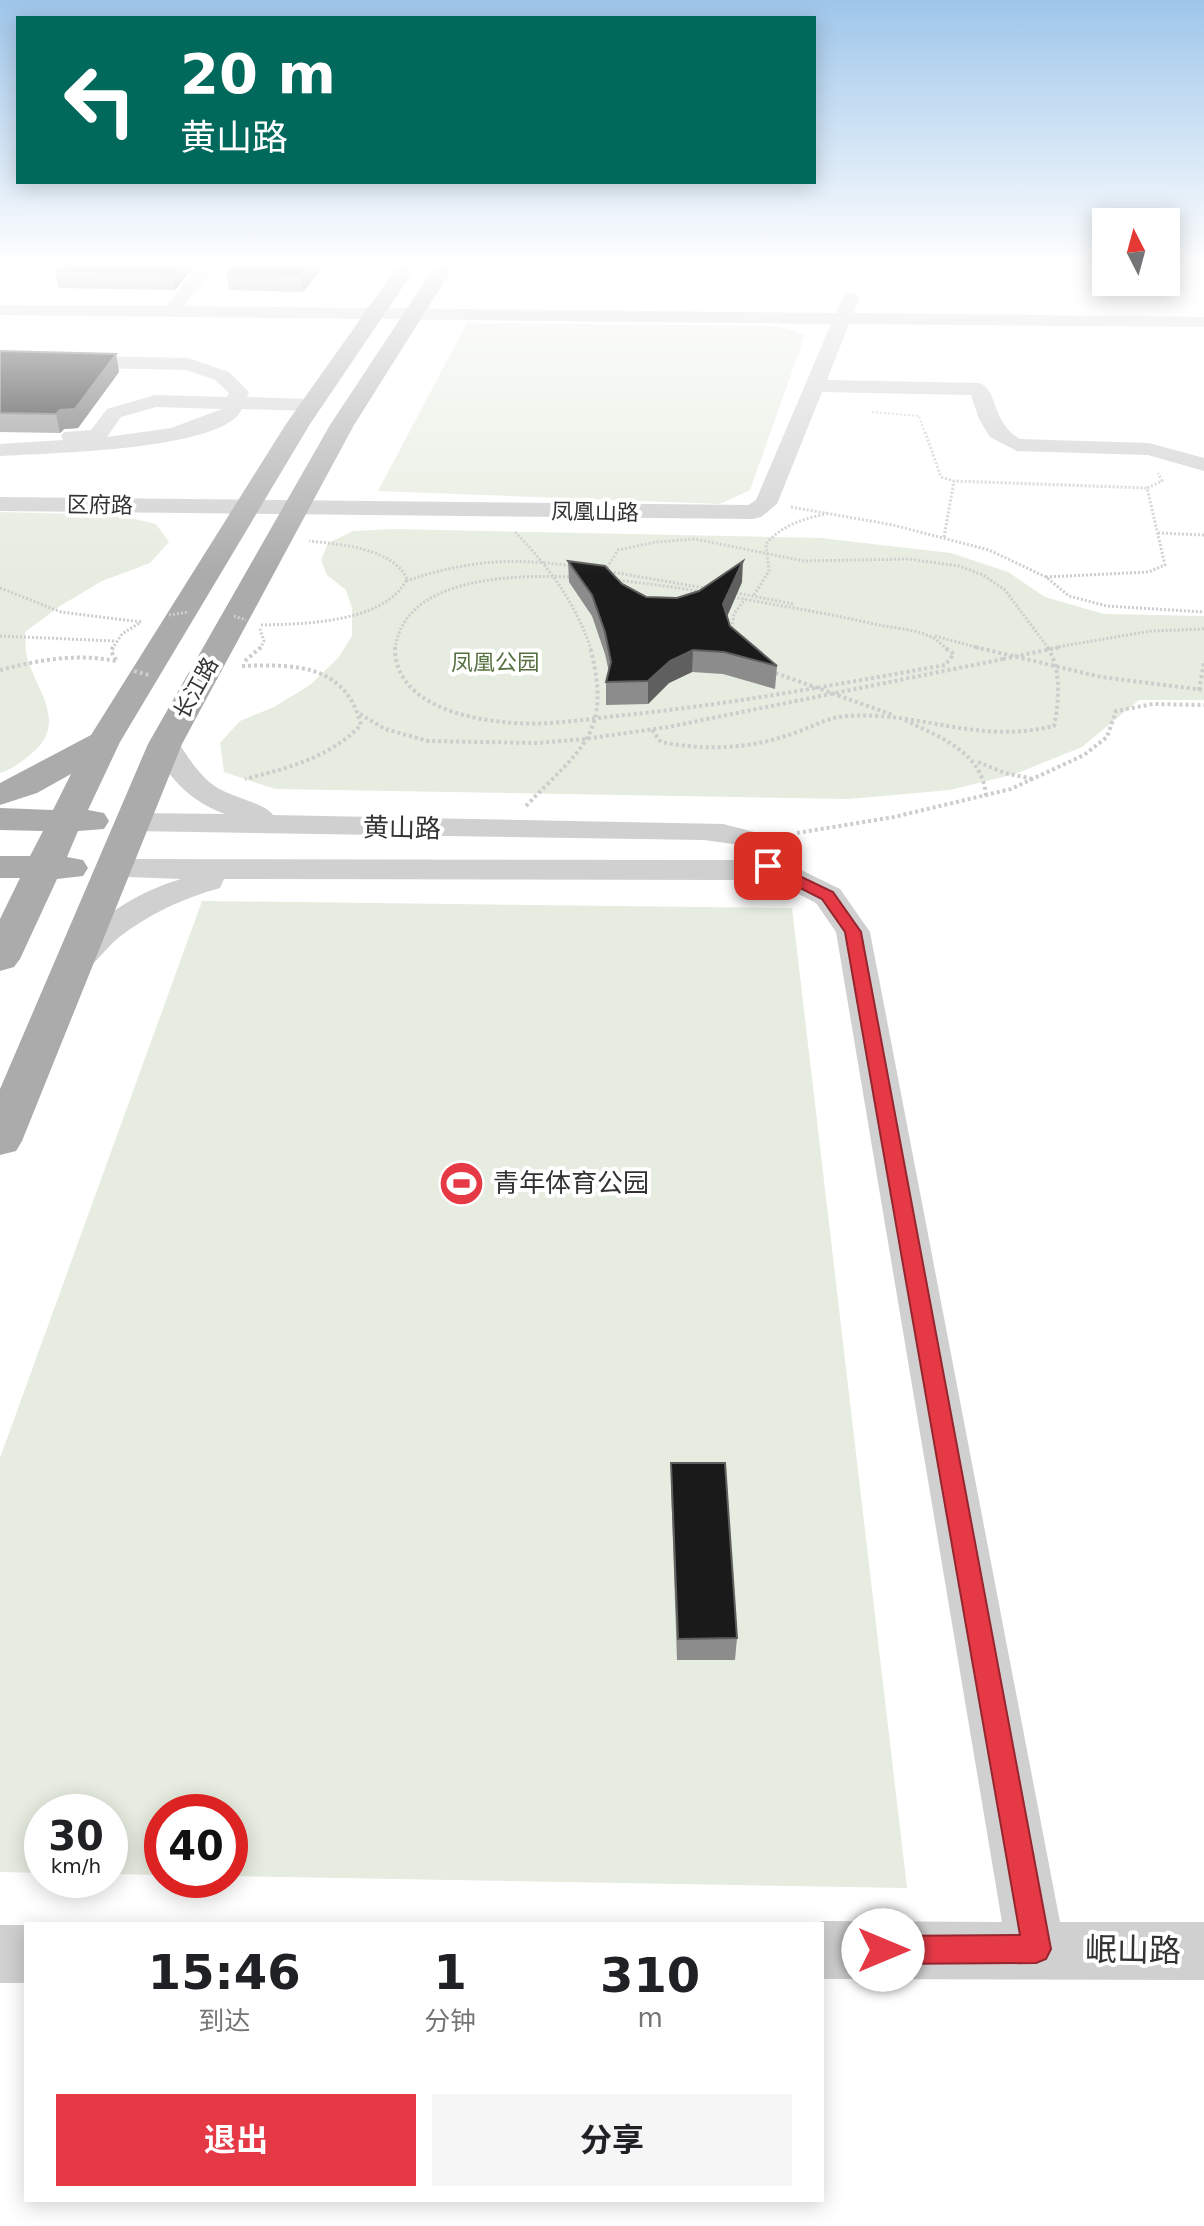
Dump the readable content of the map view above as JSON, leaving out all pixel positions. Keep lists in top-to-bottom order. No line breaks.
{"streets":{"main road":["长江路","黄山路"],"street":["区府路","凤凰山路","岷山路"]},"crossings":[["区府路","凤凰山路"],["凤凰山路","长江路"],["长江路","黄山路"],["黄山路","岷山路"]],"parks":["凤凰公园"],"places":{"sports":["青年体育公园"]},"north":"top","page":{"turn":["20 m","黄山路"],"speed":"30 km/h","limit":"40","eta":["15:46","到达","1","分钟","310","m"],"buttons":["退出","分享"]}}
